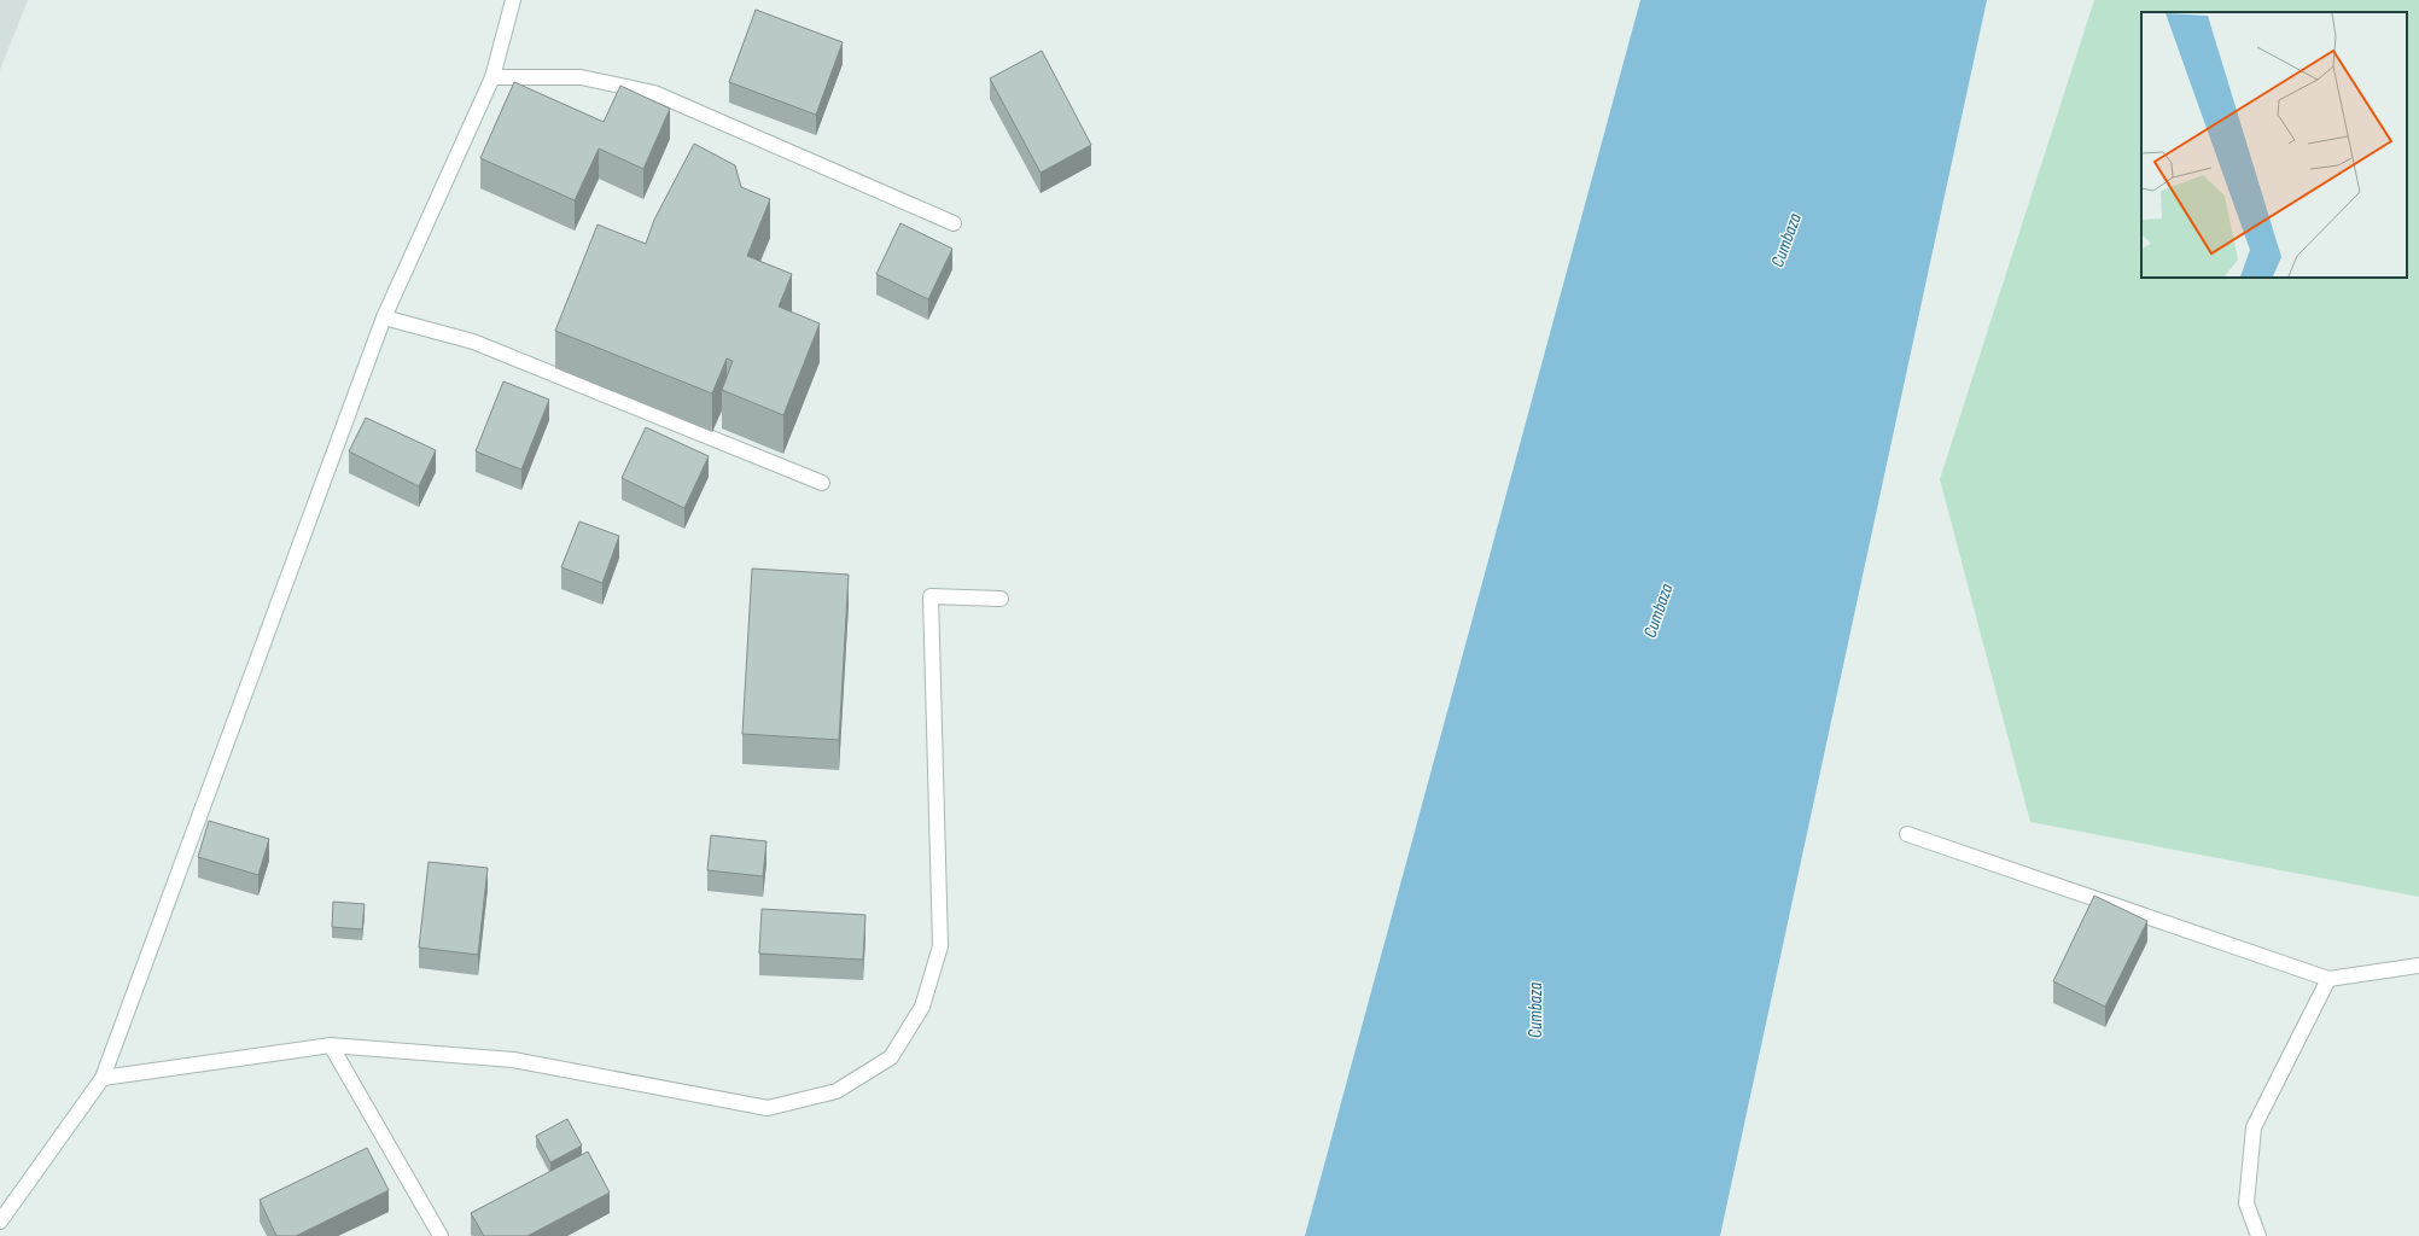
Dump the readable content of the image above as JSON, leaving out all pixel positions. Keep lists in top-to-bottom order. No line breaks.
{"water":["Cumbaza"]}
